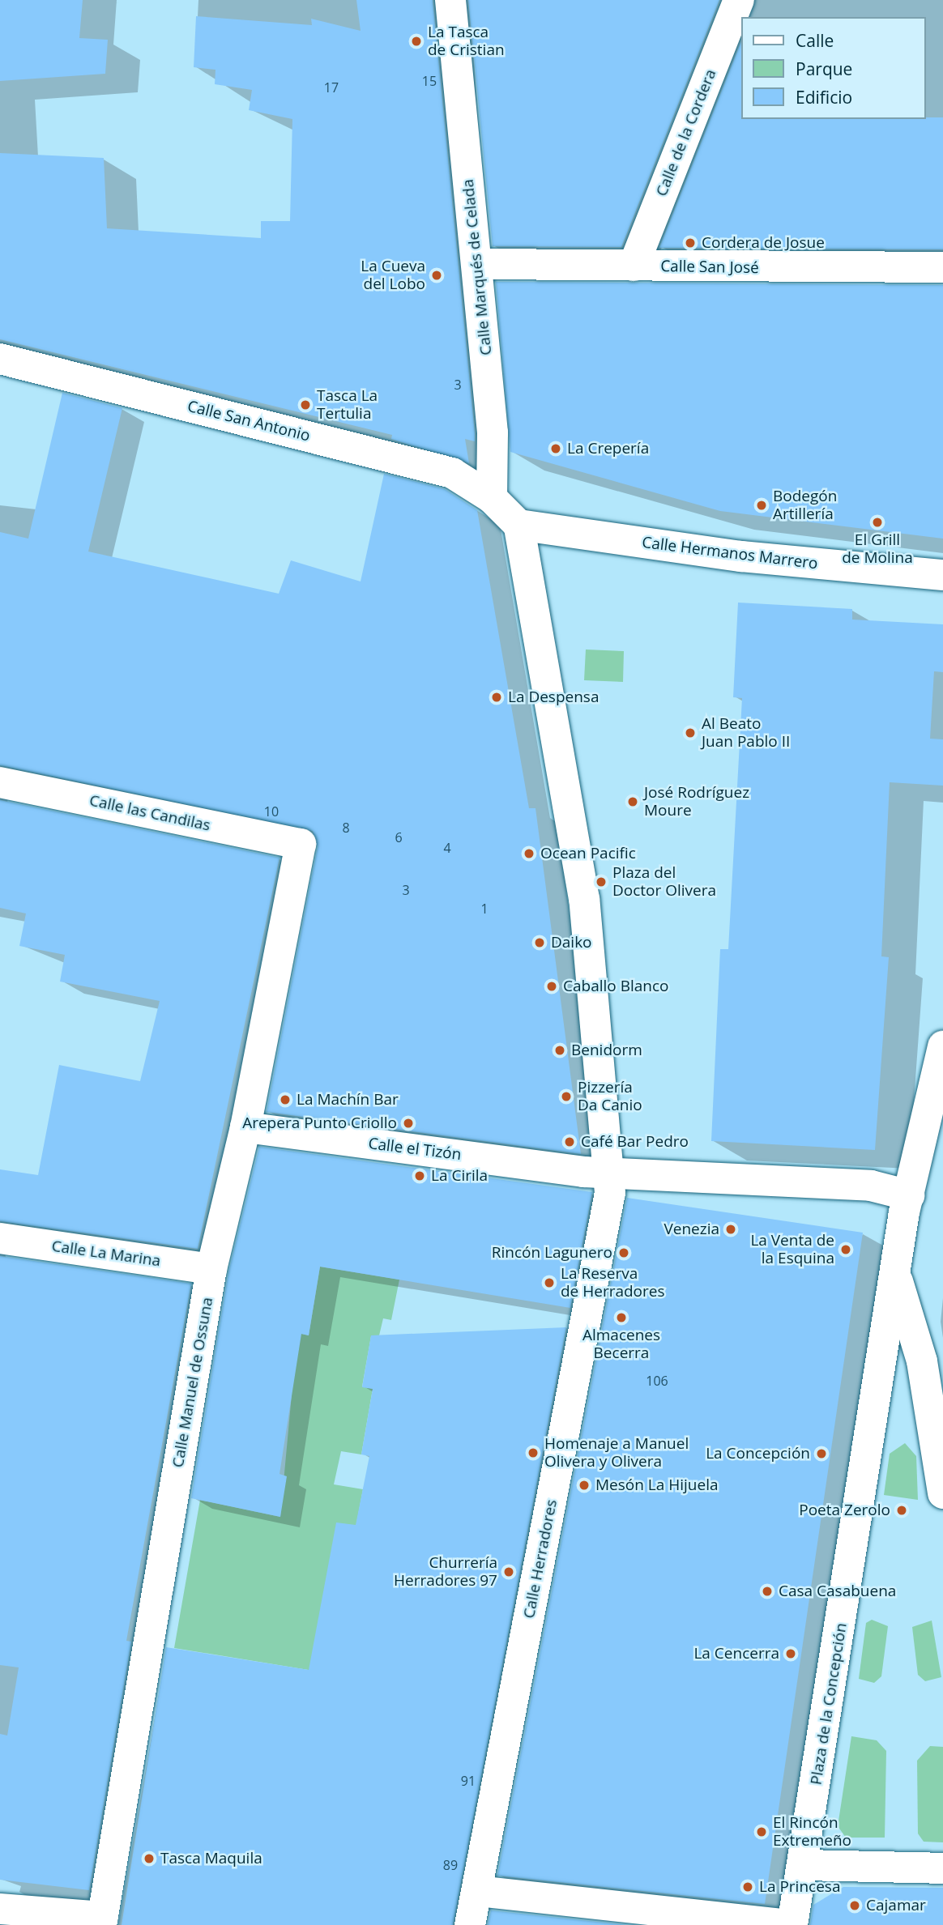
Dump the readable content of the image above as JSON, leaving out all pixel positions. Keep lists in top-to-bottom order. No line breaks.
{"streets":{"street":["Calle de la Cordera","Calle Marqués de Celada","Calle San José","Calle San Antonio","Calle Hermanos Marrero","Calle las Candilas","Calle el Tizón","Calle La Marina","Calle Manuel de Ossuna","Calle Herradores","Plaza de la Concepción"]},"crossings":[["Calle de la Cordera","Calle San José"],["Calle Marqués de Celada","Calle San José"],["Calle Marqués de Celada","Calle San Antonio"],["Calle las Candilas","Calle Manuel de Ossuna"],["Calle el Tizón","Calle Manuel de Ossuna"],["Calle el Tizón","Calle Herradores"],["Calle La Marina","Calle Manuel de Ossuna"]],"places":["La Tasca de Cristian","Cordera de Josue","La Cueva del Lobo","Tasca La Tertulia","La Crepería","Bodegón Artillería","El Grill de Molina","La Despensa","Al Beato Juan Pablo II","José Rodríguez Moure","Ocean Pacific","Plaza del Doctor Olivera","Daiko","Caballo Blanco","Benidorm","Pizzería Da Canio","La Machín Bar","Arepera Punto Criollo","Café Bar Pedro","La Cirila","Venezia","La Venta de la Esquina","Rincón Lagunero","La Reserva de Herradores","Almacenes Becerra","Homenaje a Manuel Olivera y Olivera","La Concepción","Mesón La Hijuela","Poeta Zerolo","Churrería Herradores 97","Casa Casabuena","La Cencerra","El Rincón Extremeño","Tasca Maquila","La Princesa","Cajamar"],"house_numbers":["15","17","3","10","8","6","4","3","1","106","91","89"],"legend":["Calle","Parque","Edificio"]}
